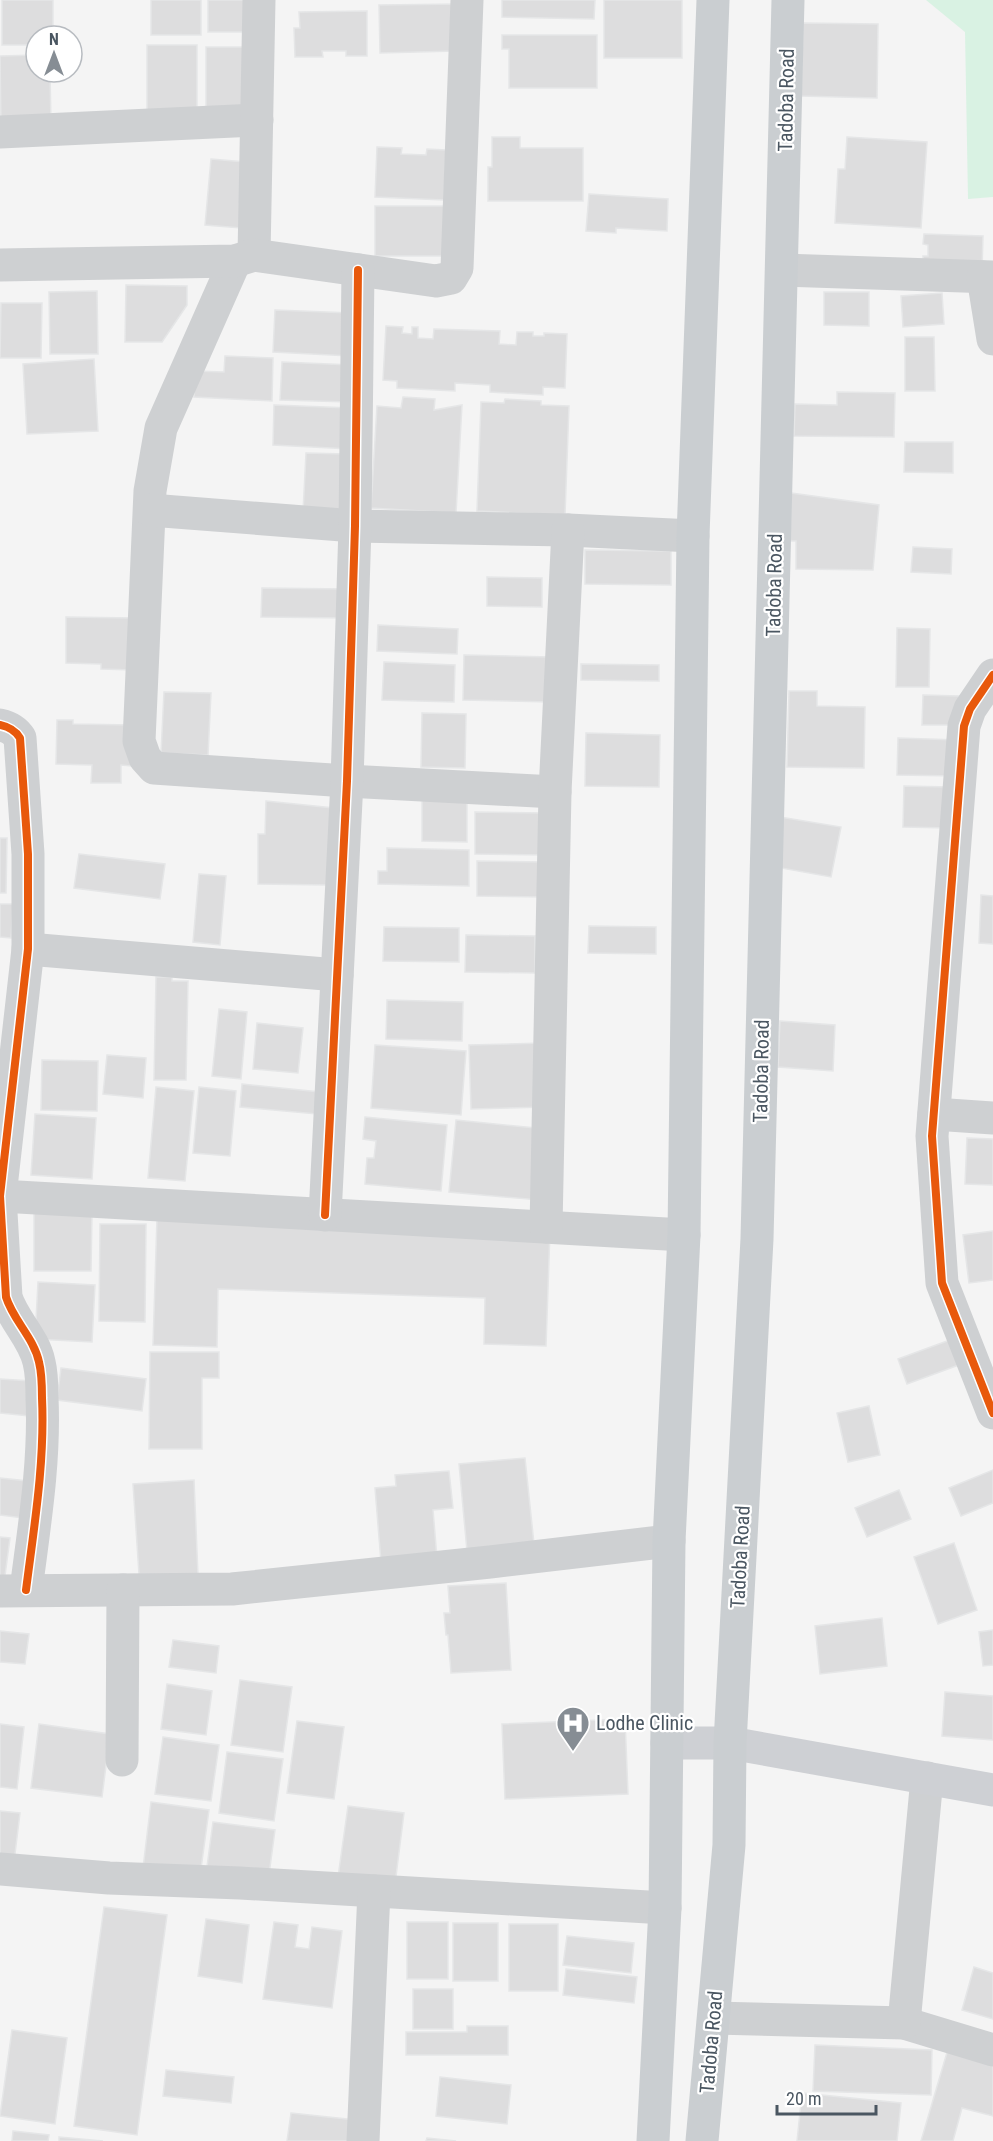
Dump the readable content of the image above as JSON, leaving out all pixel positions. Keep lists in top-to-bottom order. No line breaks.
{"streets":{"main road":["Tadoba Road"]},"places":{"hospital":["Lodhe Clinic"]},"scale_bar":"20 m","north":"top"}
